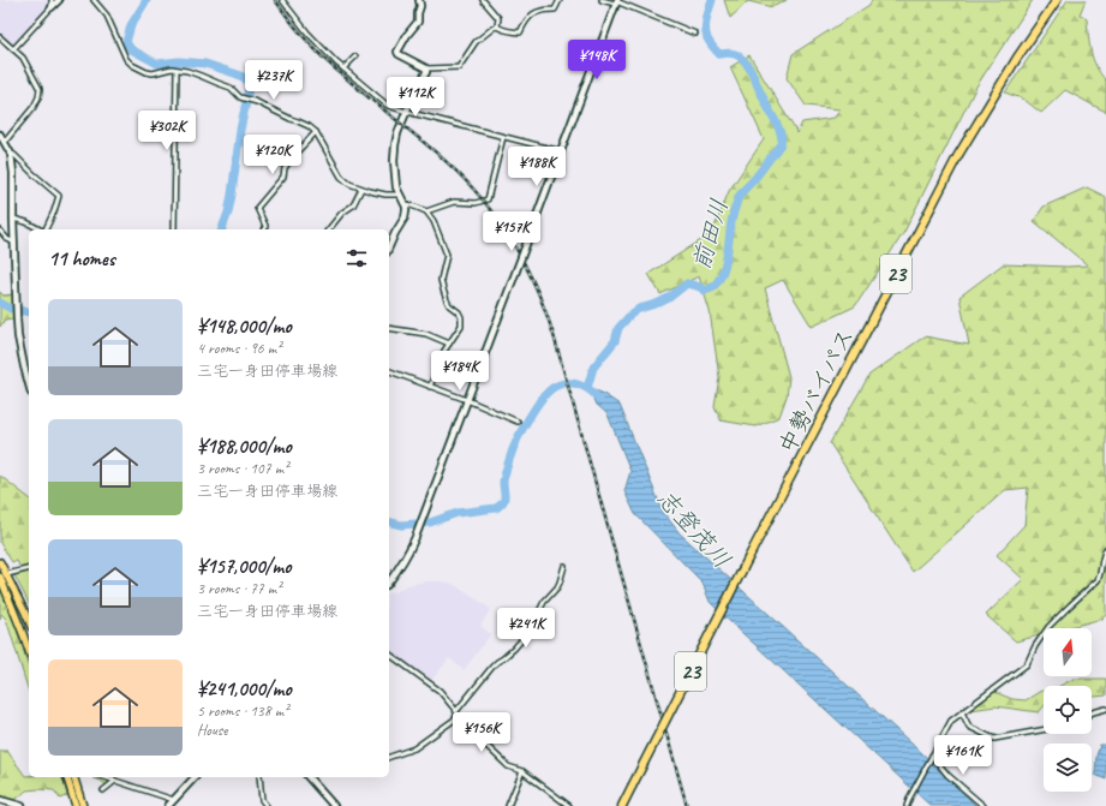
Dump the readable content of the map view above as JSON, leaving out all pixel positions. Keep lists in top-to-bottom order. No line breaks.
{"streets":{"highway":["23","中勢バイパス"]},"water":["前田川","志登茂川"],"north":"top","page":{"price":["¥148K","¥237K","¥112K","¥302K","¥120K","¥188K","¥157K","¥184K","¥241K","¥156K","¥161K"],"heading":"11 homes","list":[{"name":"¥148,000/mo","note":"4 rooms · 96 m² · 三宅一身田停車場線"},{"name":"¥188,000/mo","note":"3 rooms · 107 m² · 三宅一身田停車場線"},{"name":"¥157,000/mo","note":"3 rooms · 77 m² · 三宅一身田停車場線"},{"name":"¥241,000/mo","note":"5 rooms · 138 m² · House"}]}}
